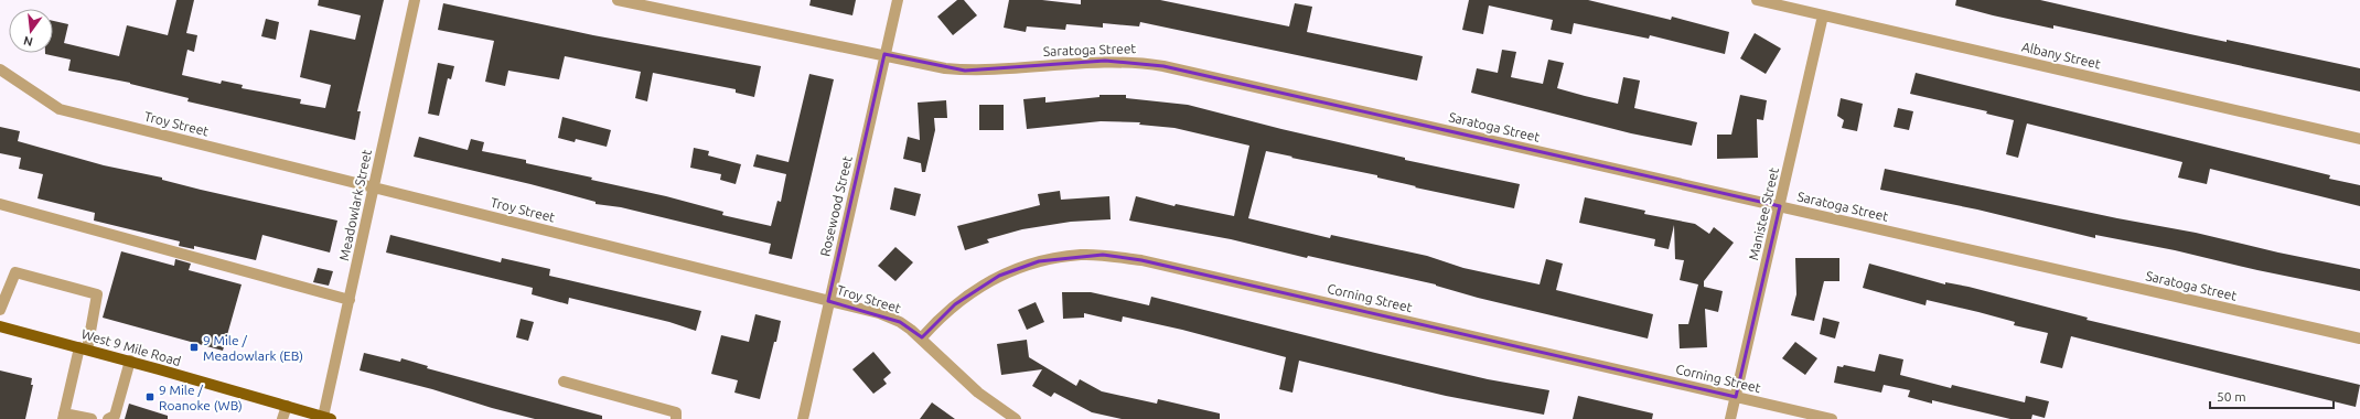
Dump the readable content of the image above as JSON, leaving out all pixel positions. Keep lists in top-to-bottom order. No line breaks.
{"streets":{"main road":["West 9 Mile Road"],"street":["Saratoga Street","Albany Street","Troy Street","Meadowlark Street","Rosewood Street","Manistee Street","Corning Street"]},"crossings":[["Saratoga Street","Rosewood Street"],["Saratoga Street","Manistee Street"],["Albany Street","Manistee Street"],["Troy Street","Meadowlark Street"],["Troy Street","Rosewood Street"],["Troy Street","Corning Street"],["Meadowlark Street","West 9 Mile Road"],["Manistee Street","Corning Street"]],"places":{"transit":["9 Mile / Meadowlark (EB)","9 Mile / Roanoke (WB)"]},"scale_bar":"50 m","north":"bottom"}
